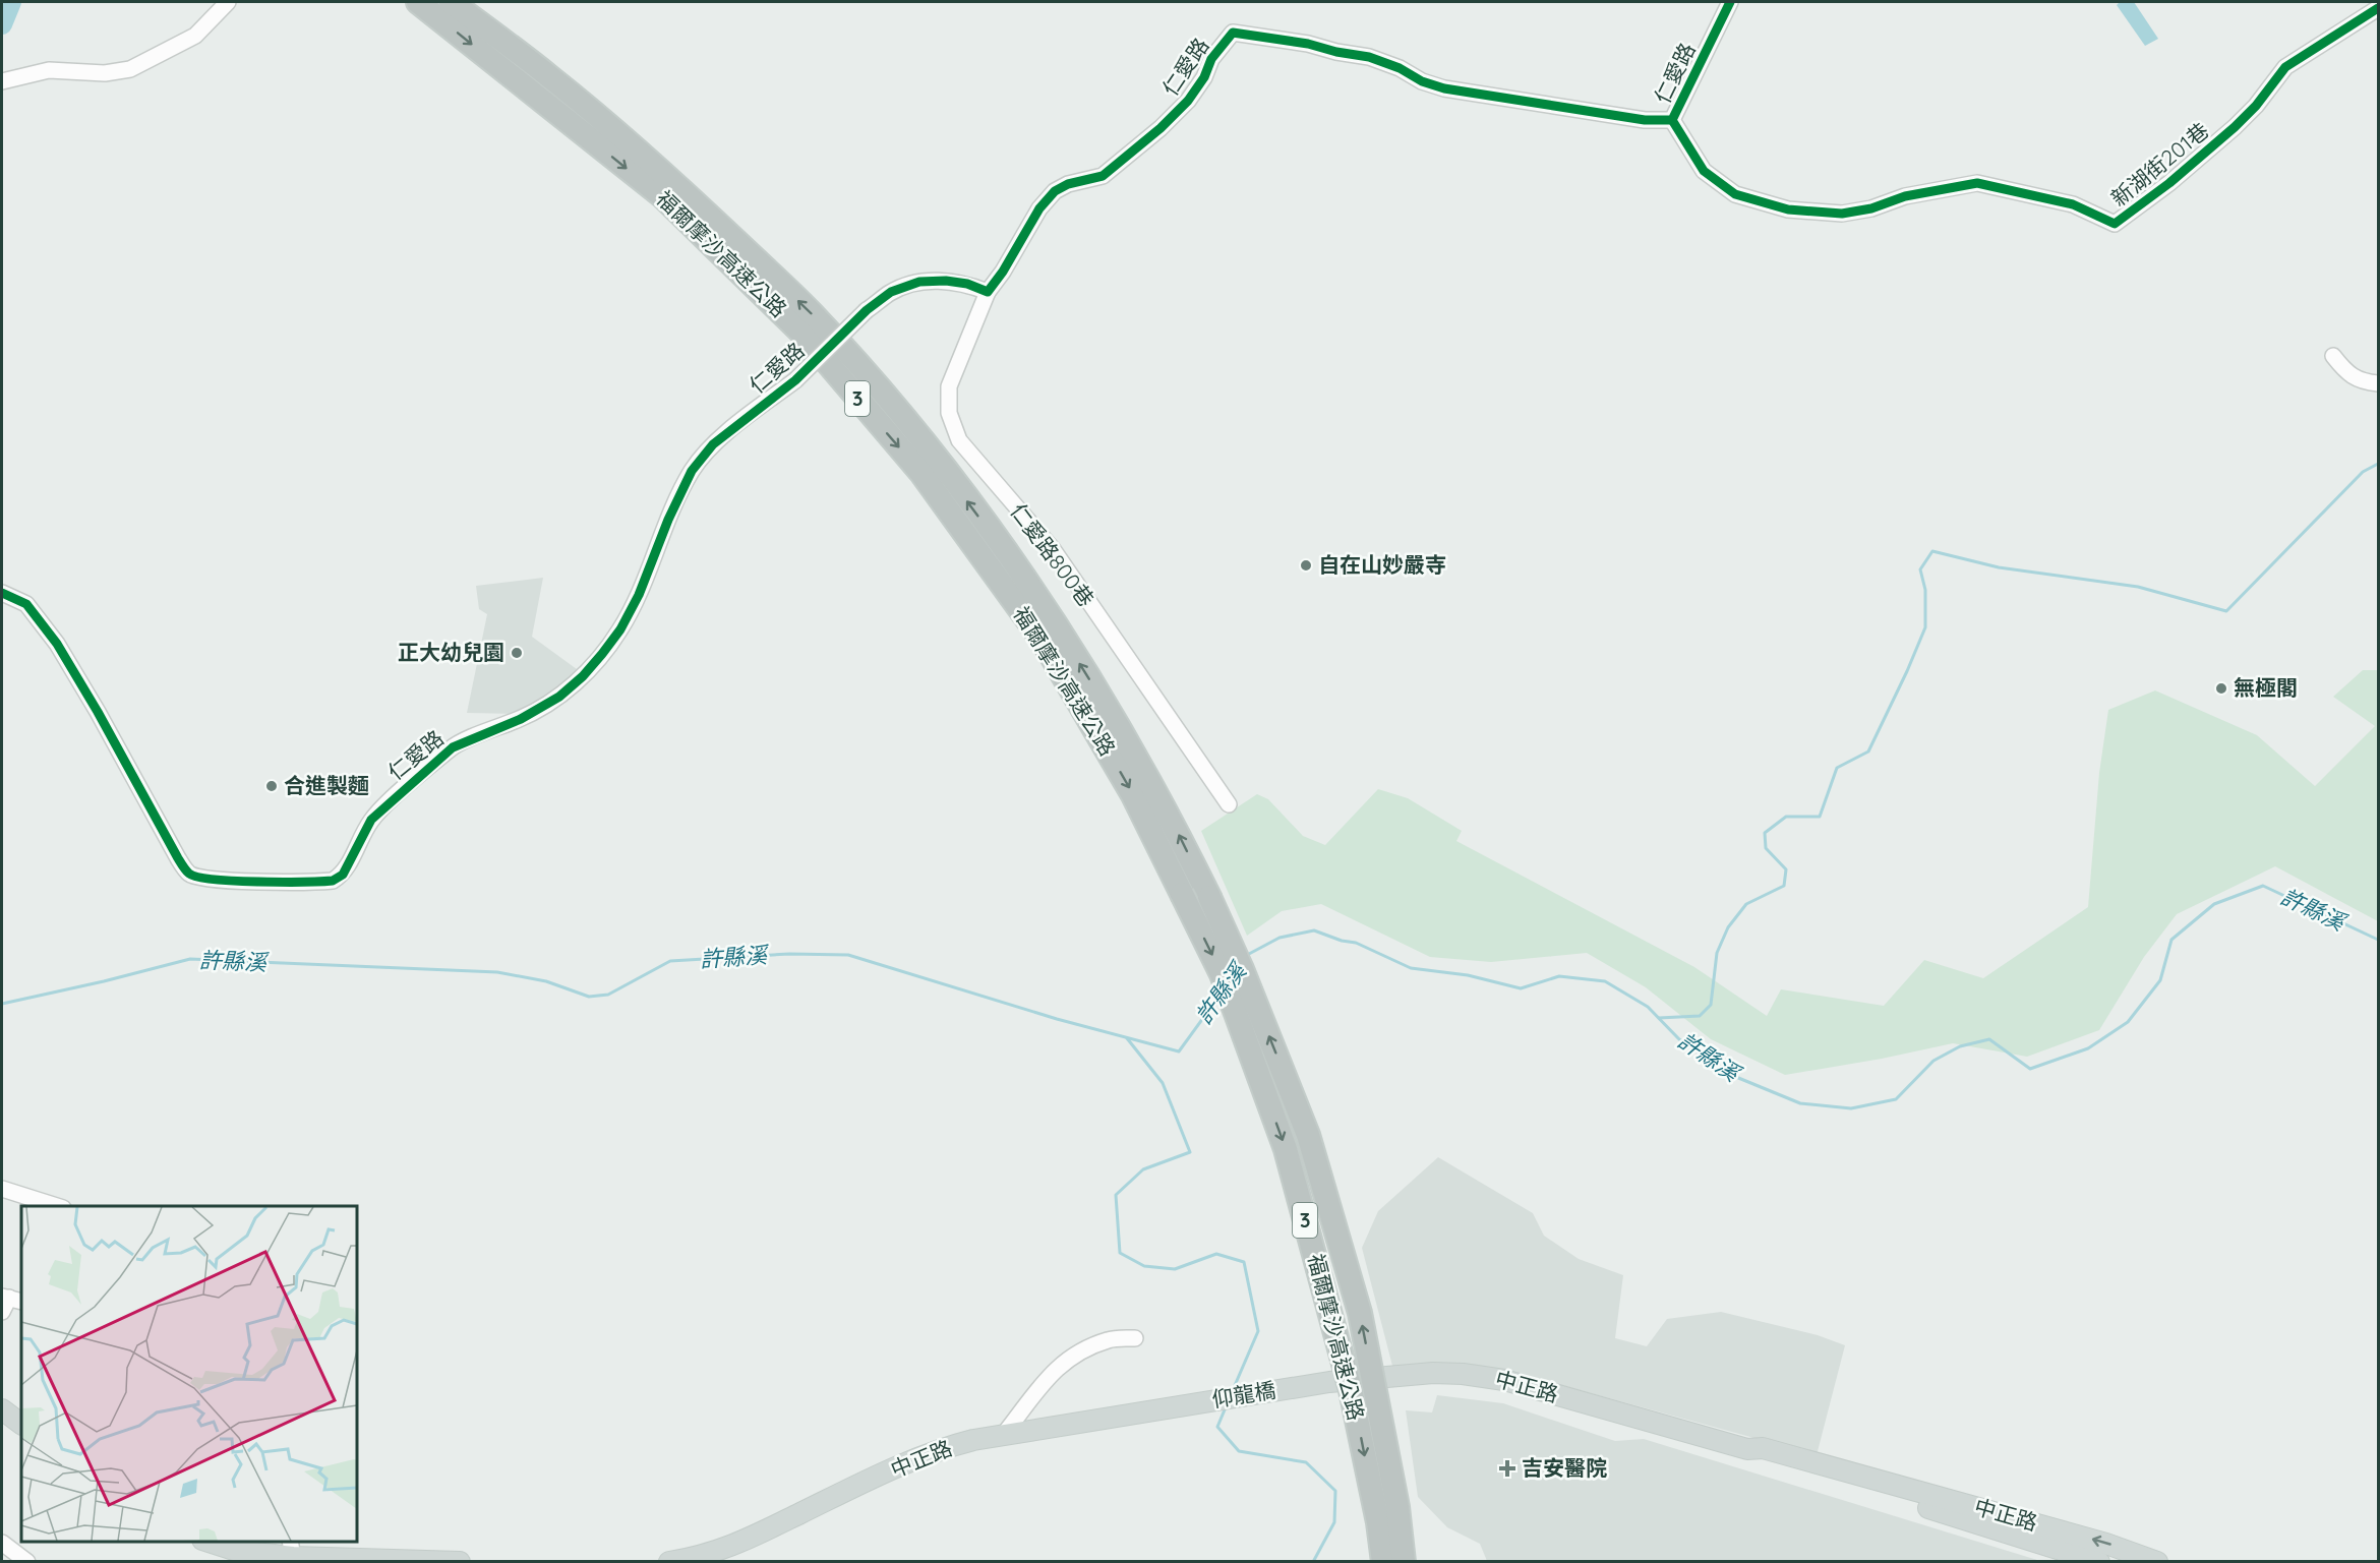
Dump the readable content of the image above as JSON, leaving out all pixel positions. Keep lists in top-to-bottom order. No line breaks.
{"streets":{"highway":["福爾摩沙高速公路","3"],"main road":["中正路","仰龍橋"],"street":["仁愛路","新湖街201巷","仁愛路800巷"]},"crossings":[["仁愛路","新湖街201巷"],["仁愛路","仁愛路800巷"],["中正路","仰龍橋"]],"water":["許縣溪"],"places":{"other":["自在山妙嚴寺","正大幼兒園","無極閣","合進製麵"],"health":["吉安醫院"]}}
